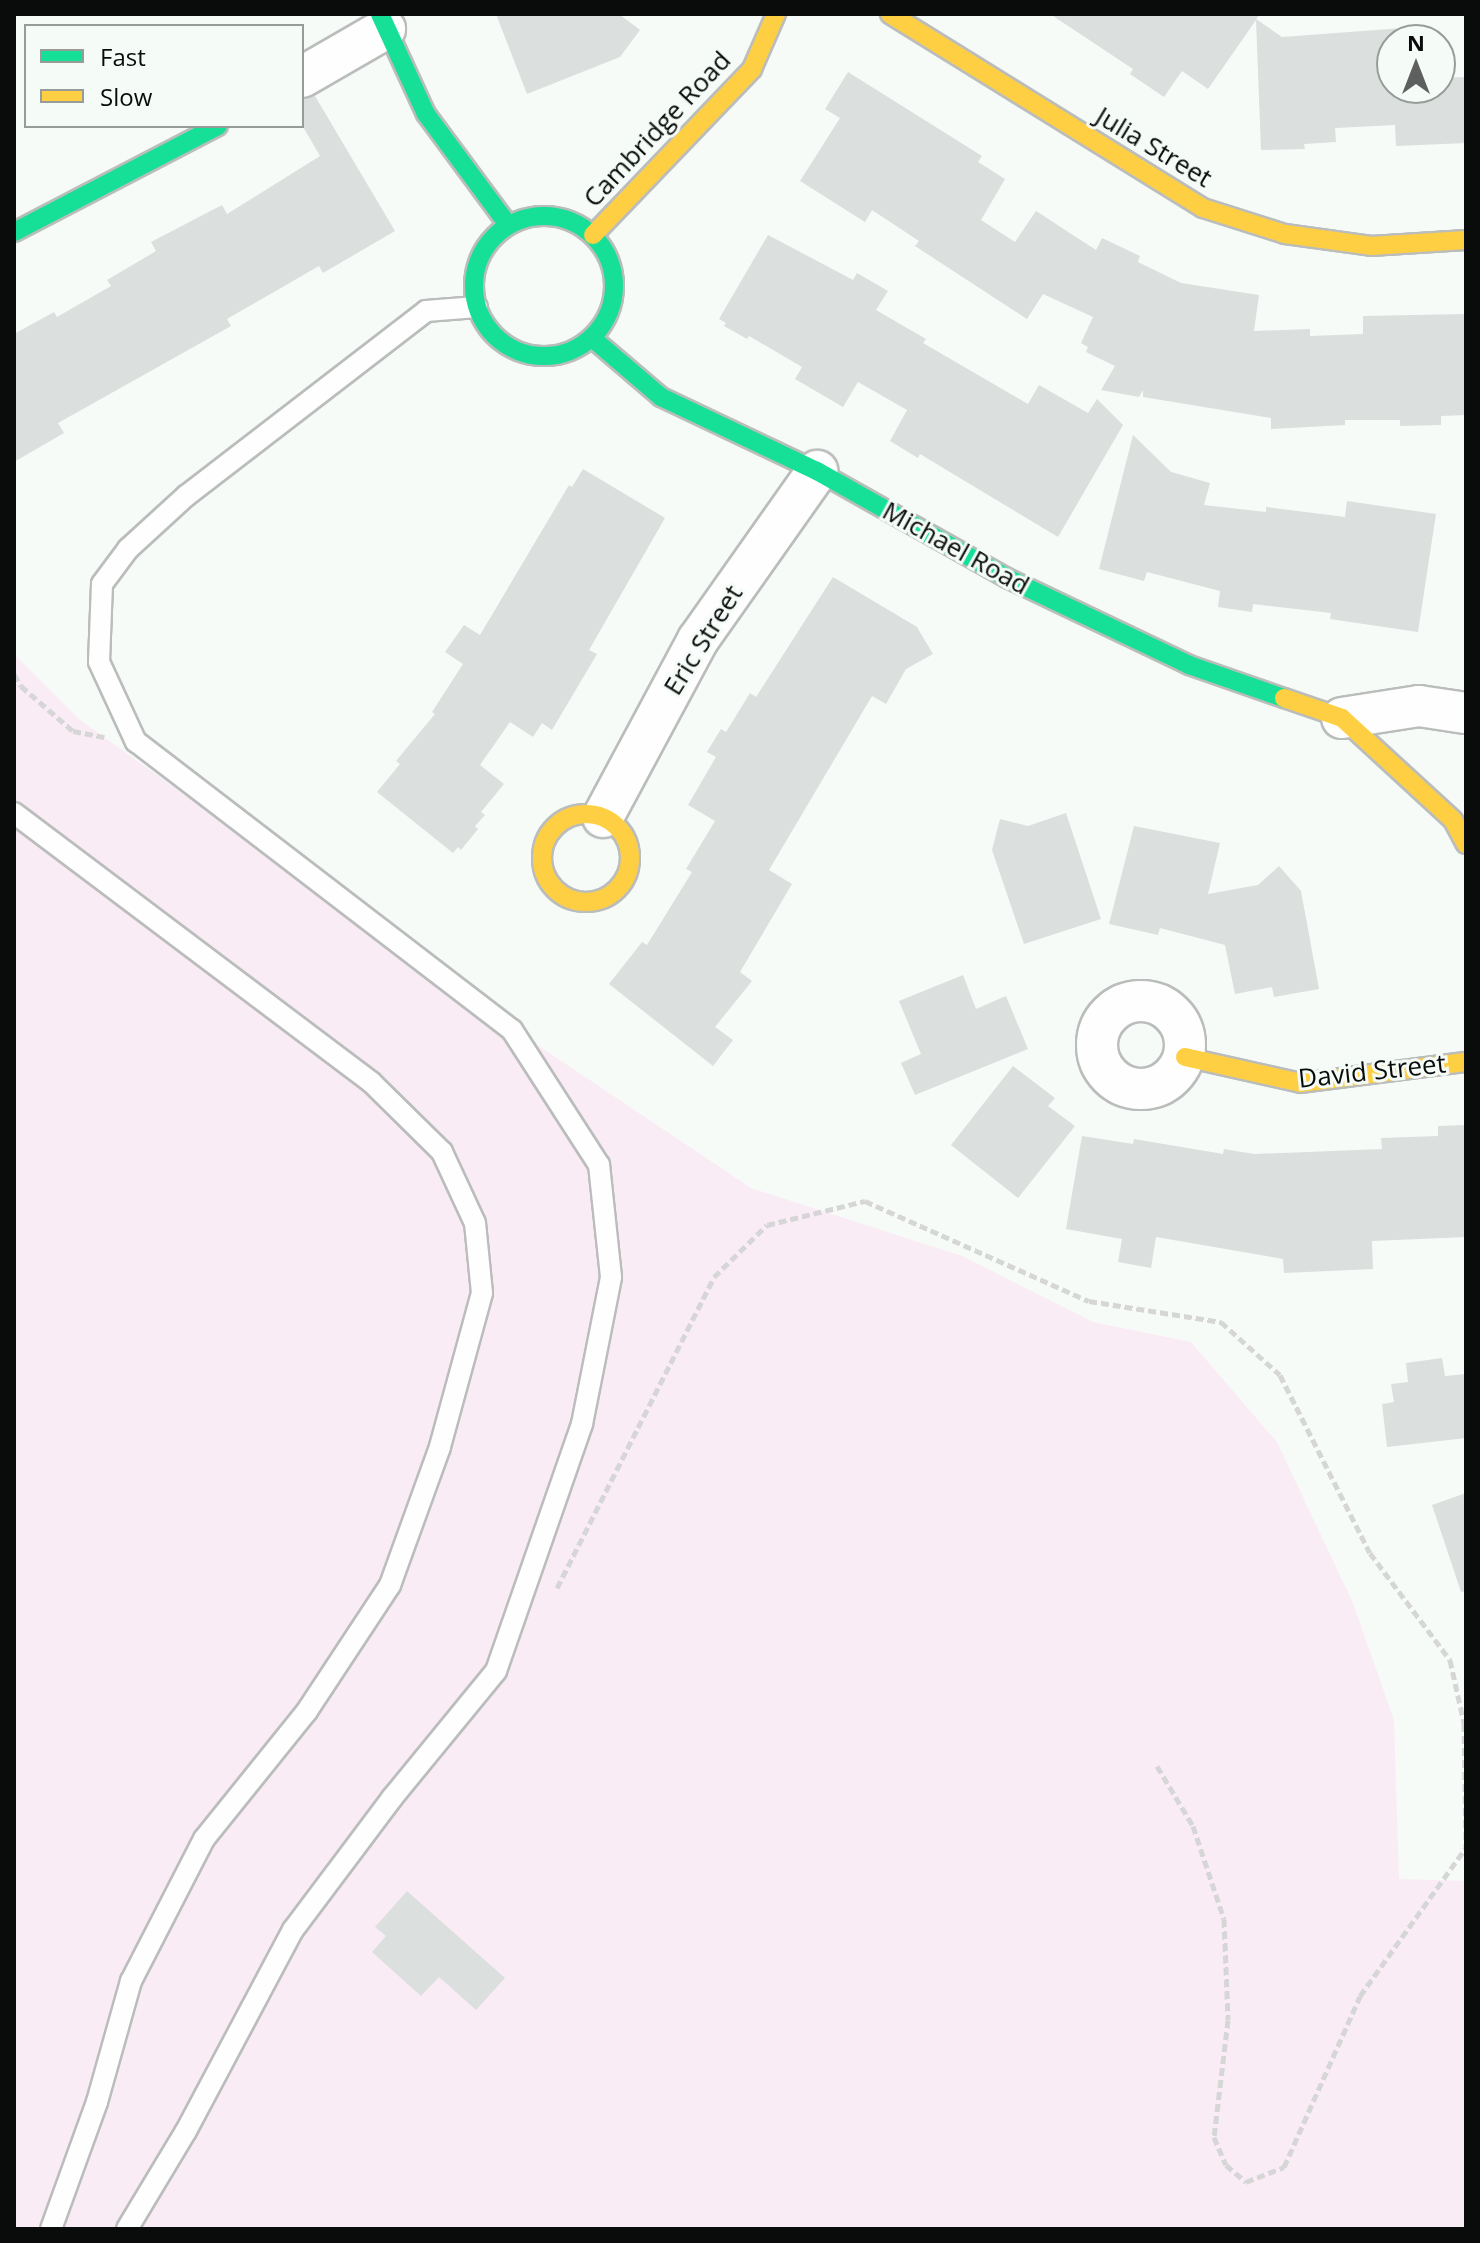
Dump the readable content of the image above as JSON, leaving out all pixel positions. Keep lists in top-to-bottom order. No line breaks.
{"streets":{"street":["Cambridge Road","Julia Street","Michael Road","Eric Street","David Street"]},"crossings":[["Cambridge Road","Michael Road"],["Michael Road","Eric Street"]],"legend":["Fast","Slow"],"north":"top"}
